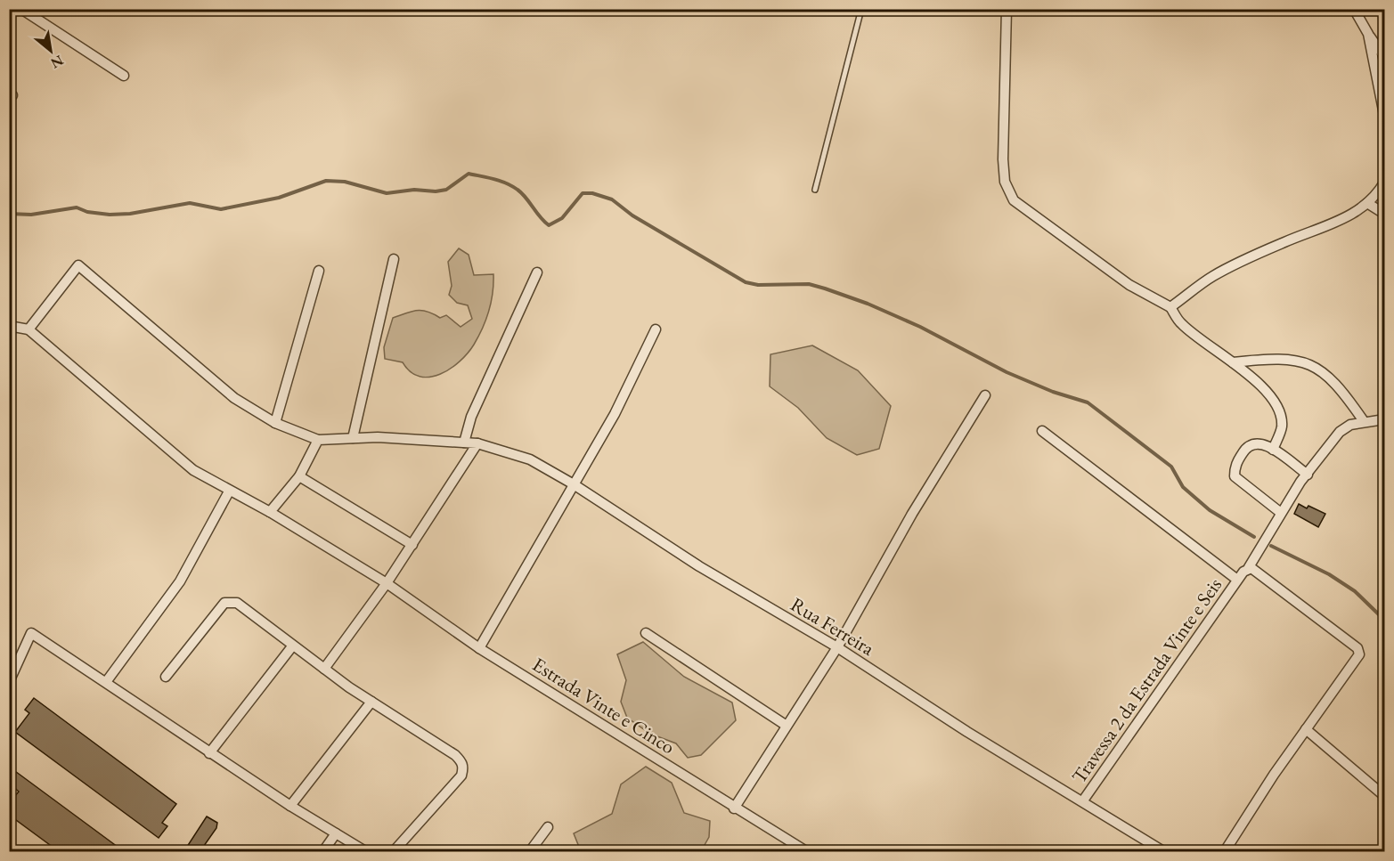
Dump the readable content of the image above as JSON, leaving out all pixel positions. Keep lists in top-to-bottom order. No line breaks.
{"streets":{"street":["Rua Ferreira","Travessa 2 da Estrada Vinte e Seis","Estrada Vinte e Cinco"]},"crossings":[["Rua Ferreira","Travessa 2 da Estrada Vinte e Seis"]],"north":"bottom right"}
